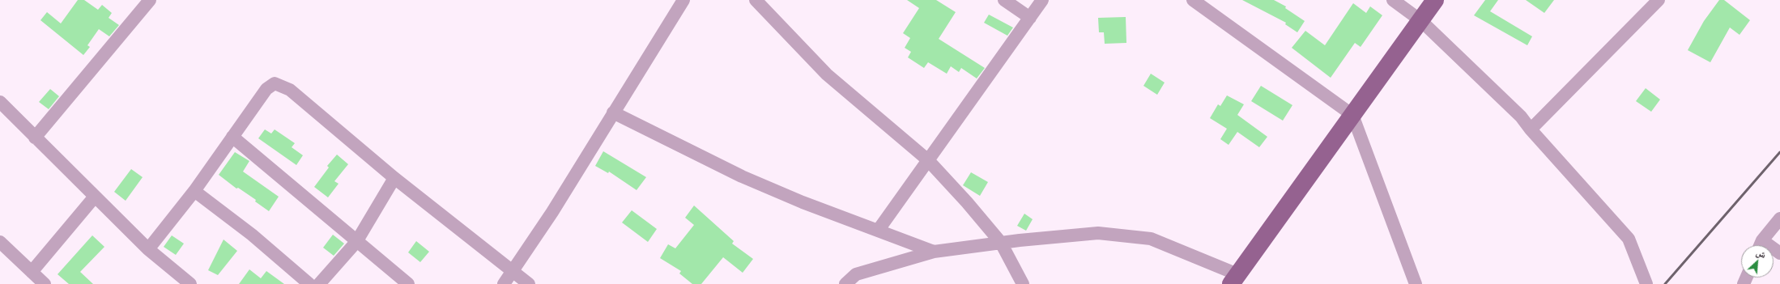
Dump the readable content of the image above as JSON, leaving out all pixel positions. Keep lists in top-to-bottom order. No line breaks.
{"north":"top right"}
